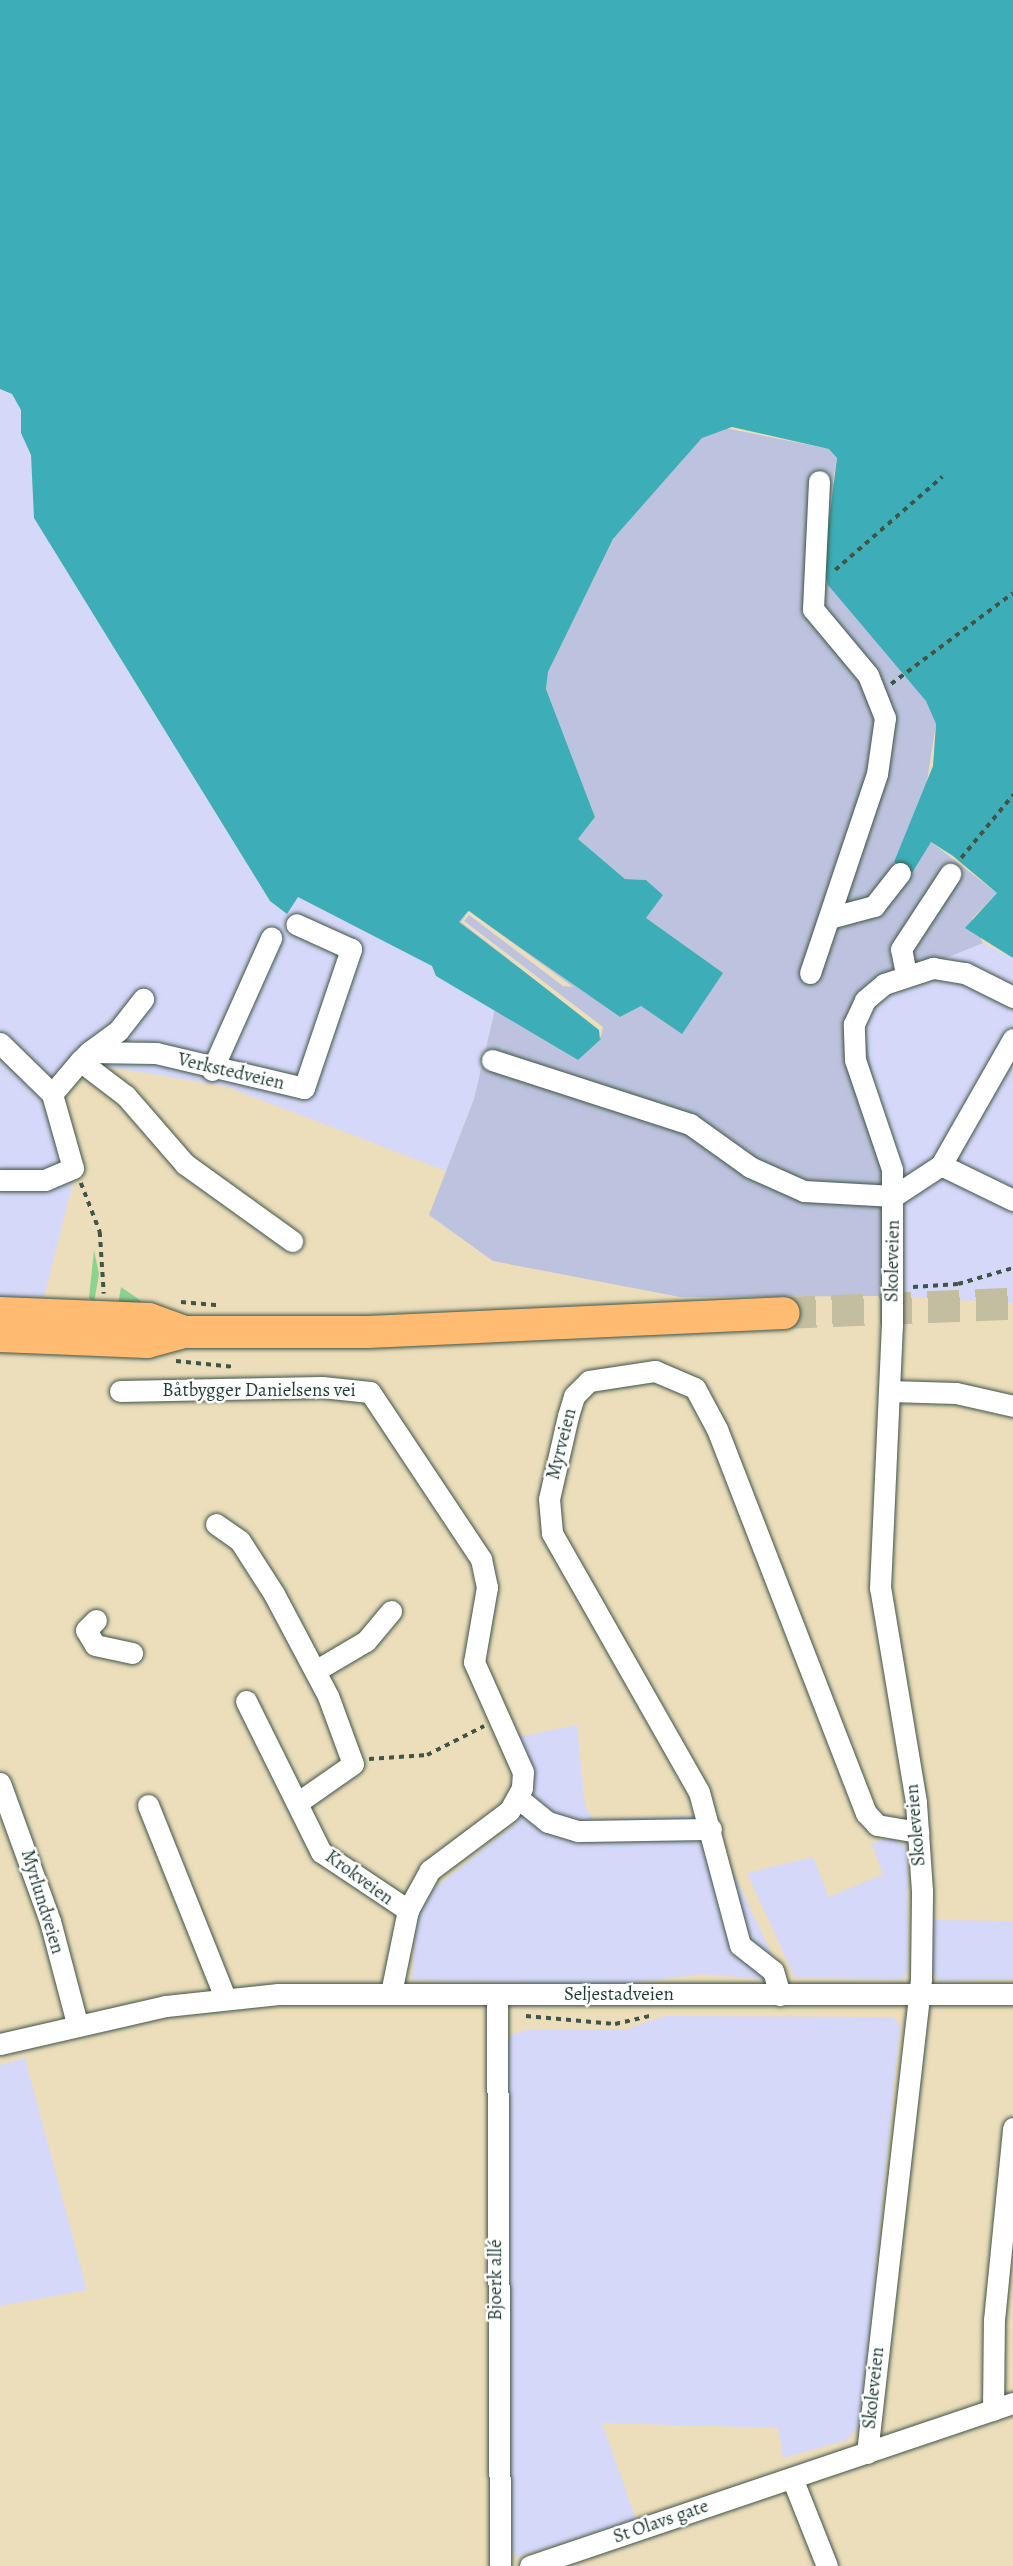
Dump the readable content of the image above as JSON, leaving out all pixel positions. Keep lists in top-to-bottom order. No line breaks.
{"streets":{"street":["Verkstedveien","Skoleveien","Båtbygger Danielsens vei","Myrveien","Krokveien","Myrlundveien","Seljestadveien","Bjoerk allé","St Olavs gate"]},"crossings":[["Skoleveien","Myrveien"],["Skoleveien","Seljestadveien"],["Skoleveien","St Olavs gate"],["Myrveien","Seljestadveien"],["Krokveien","Seljestadveien"],["Myrlundveien","Seljestadveien"],["Seljestadveien","Bjoerk allé"]]}
